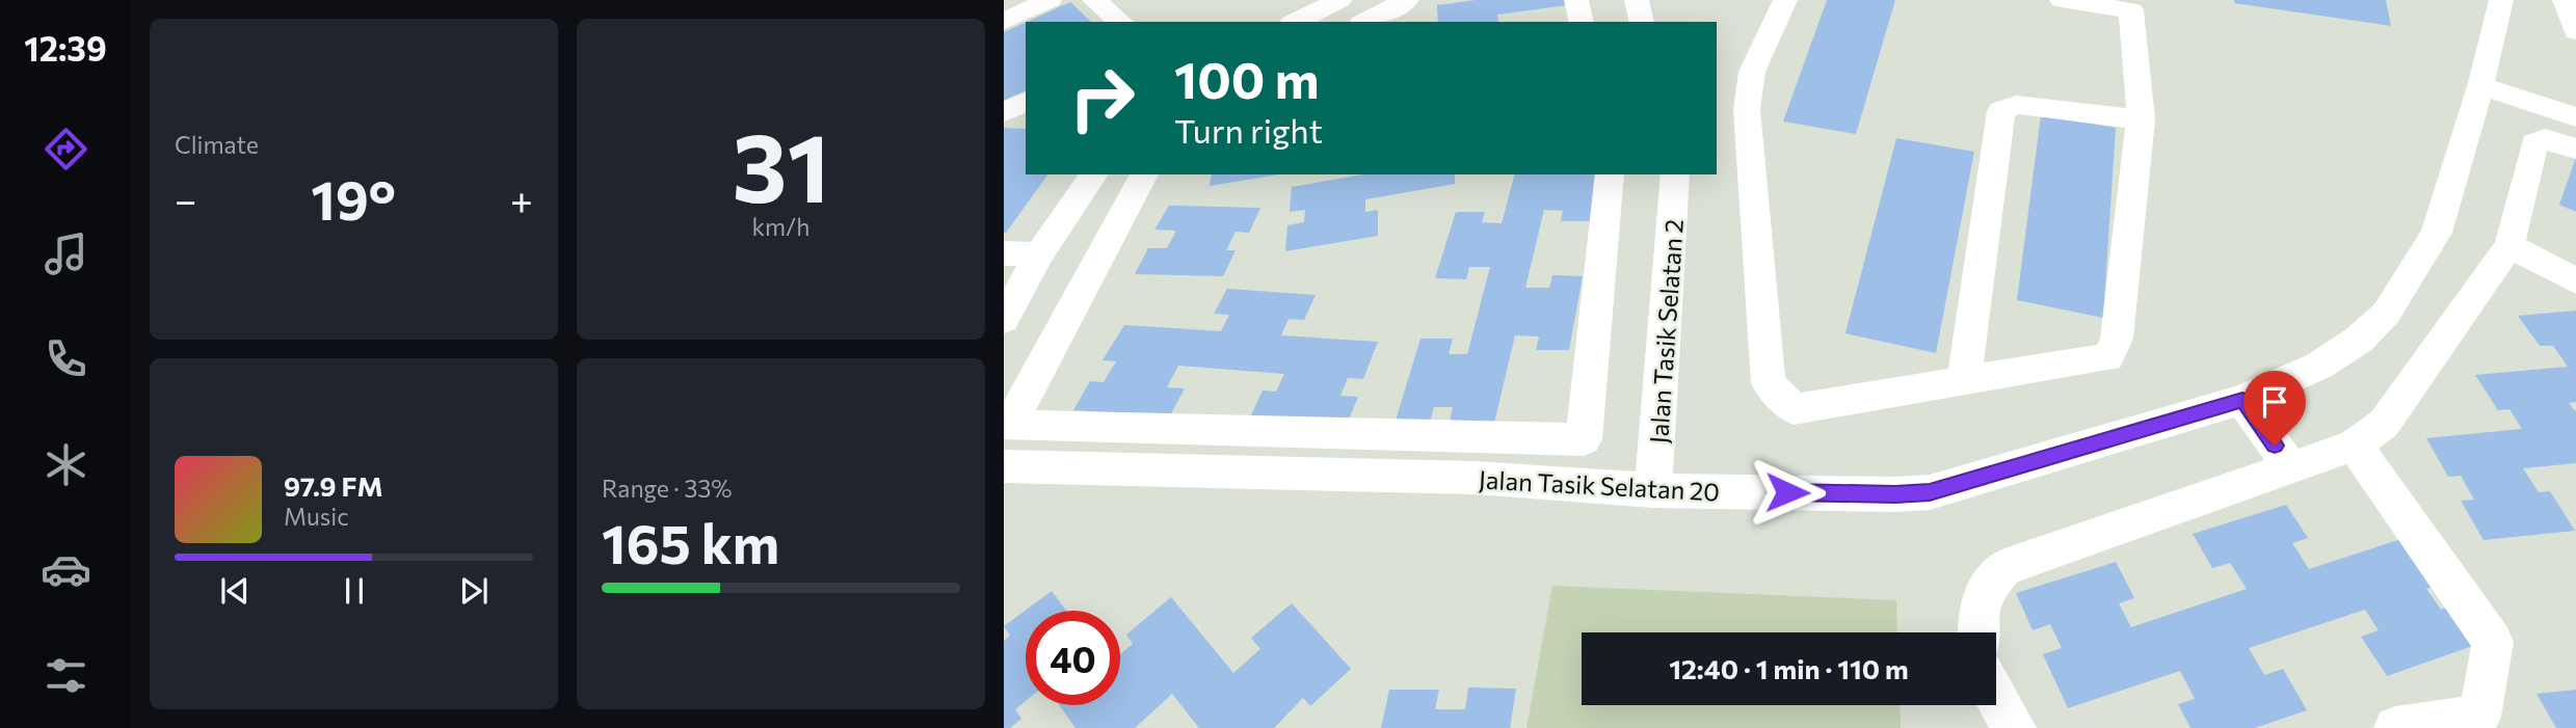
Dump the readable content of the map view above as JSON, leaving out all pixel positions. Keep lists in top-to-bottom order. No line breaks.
{"streets":{"street":["Jalan Tasik Selatan 2","Jalan Tasik Selatan 20"]},"crossings":[["Jalan Tasik Selatan 2","Jalan Tasik Selatan 20"]],"page":{"tabs":"12:39","tile":["Climate",["31","km/h"],["Range · 33%","165 km"]],"turn":["100 m","Turn right"],"heat":["−","19°","+"],"song":["97.9 FM","Music"],"limit":"40","trip":"12:40 · 1 min · 110 m"}}
